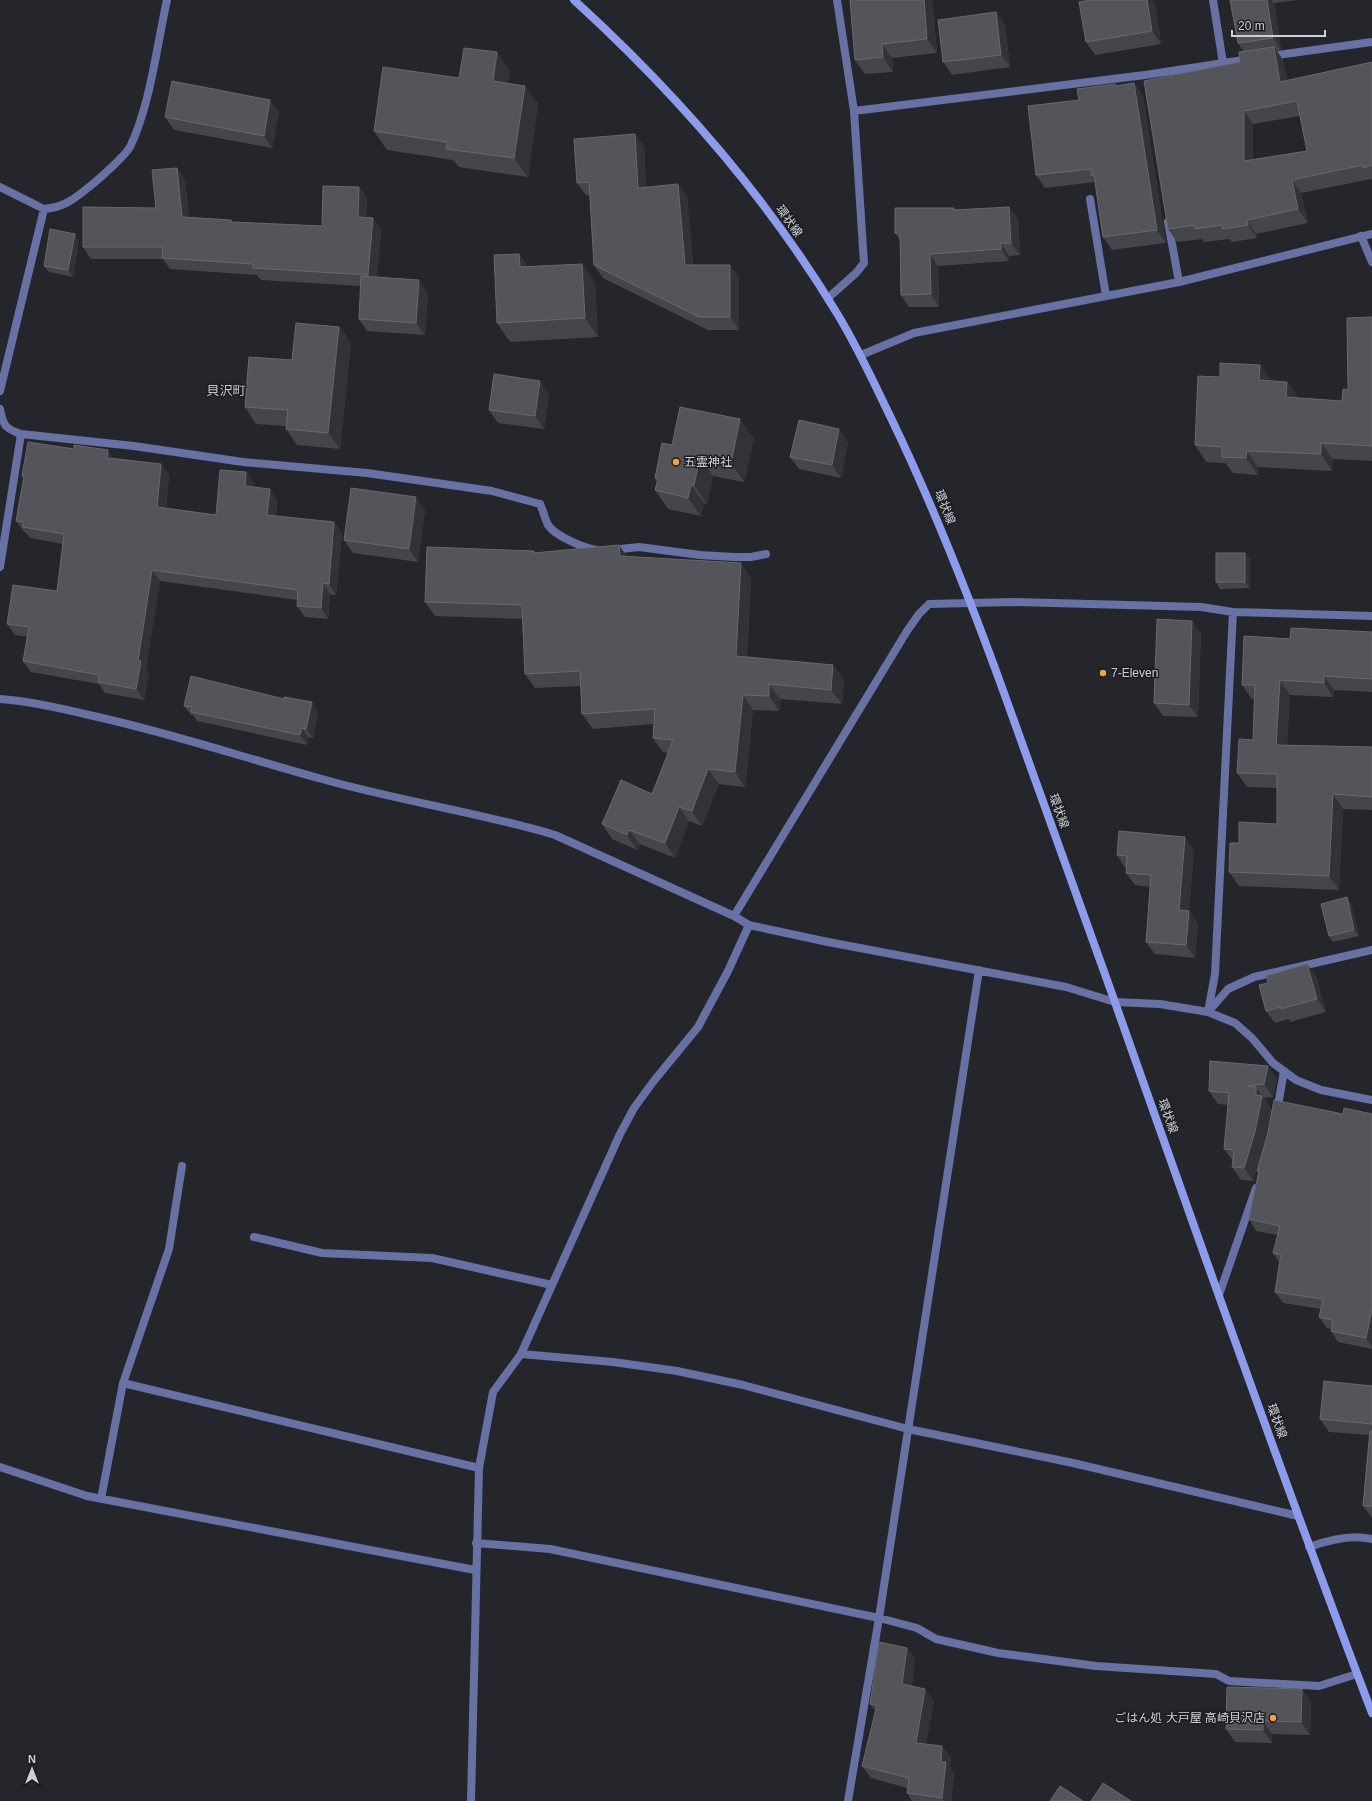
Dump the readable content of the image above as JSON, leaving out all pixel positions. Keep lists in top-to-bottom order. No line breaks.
{"streets":{"street":["環状線"]},"districts":["貝沢町"],"places":["五霊神社","7-Eleven","ごはん処 大戸屋 高崎貝沢店"],"scale_bar":"20 m","north":"top"}
